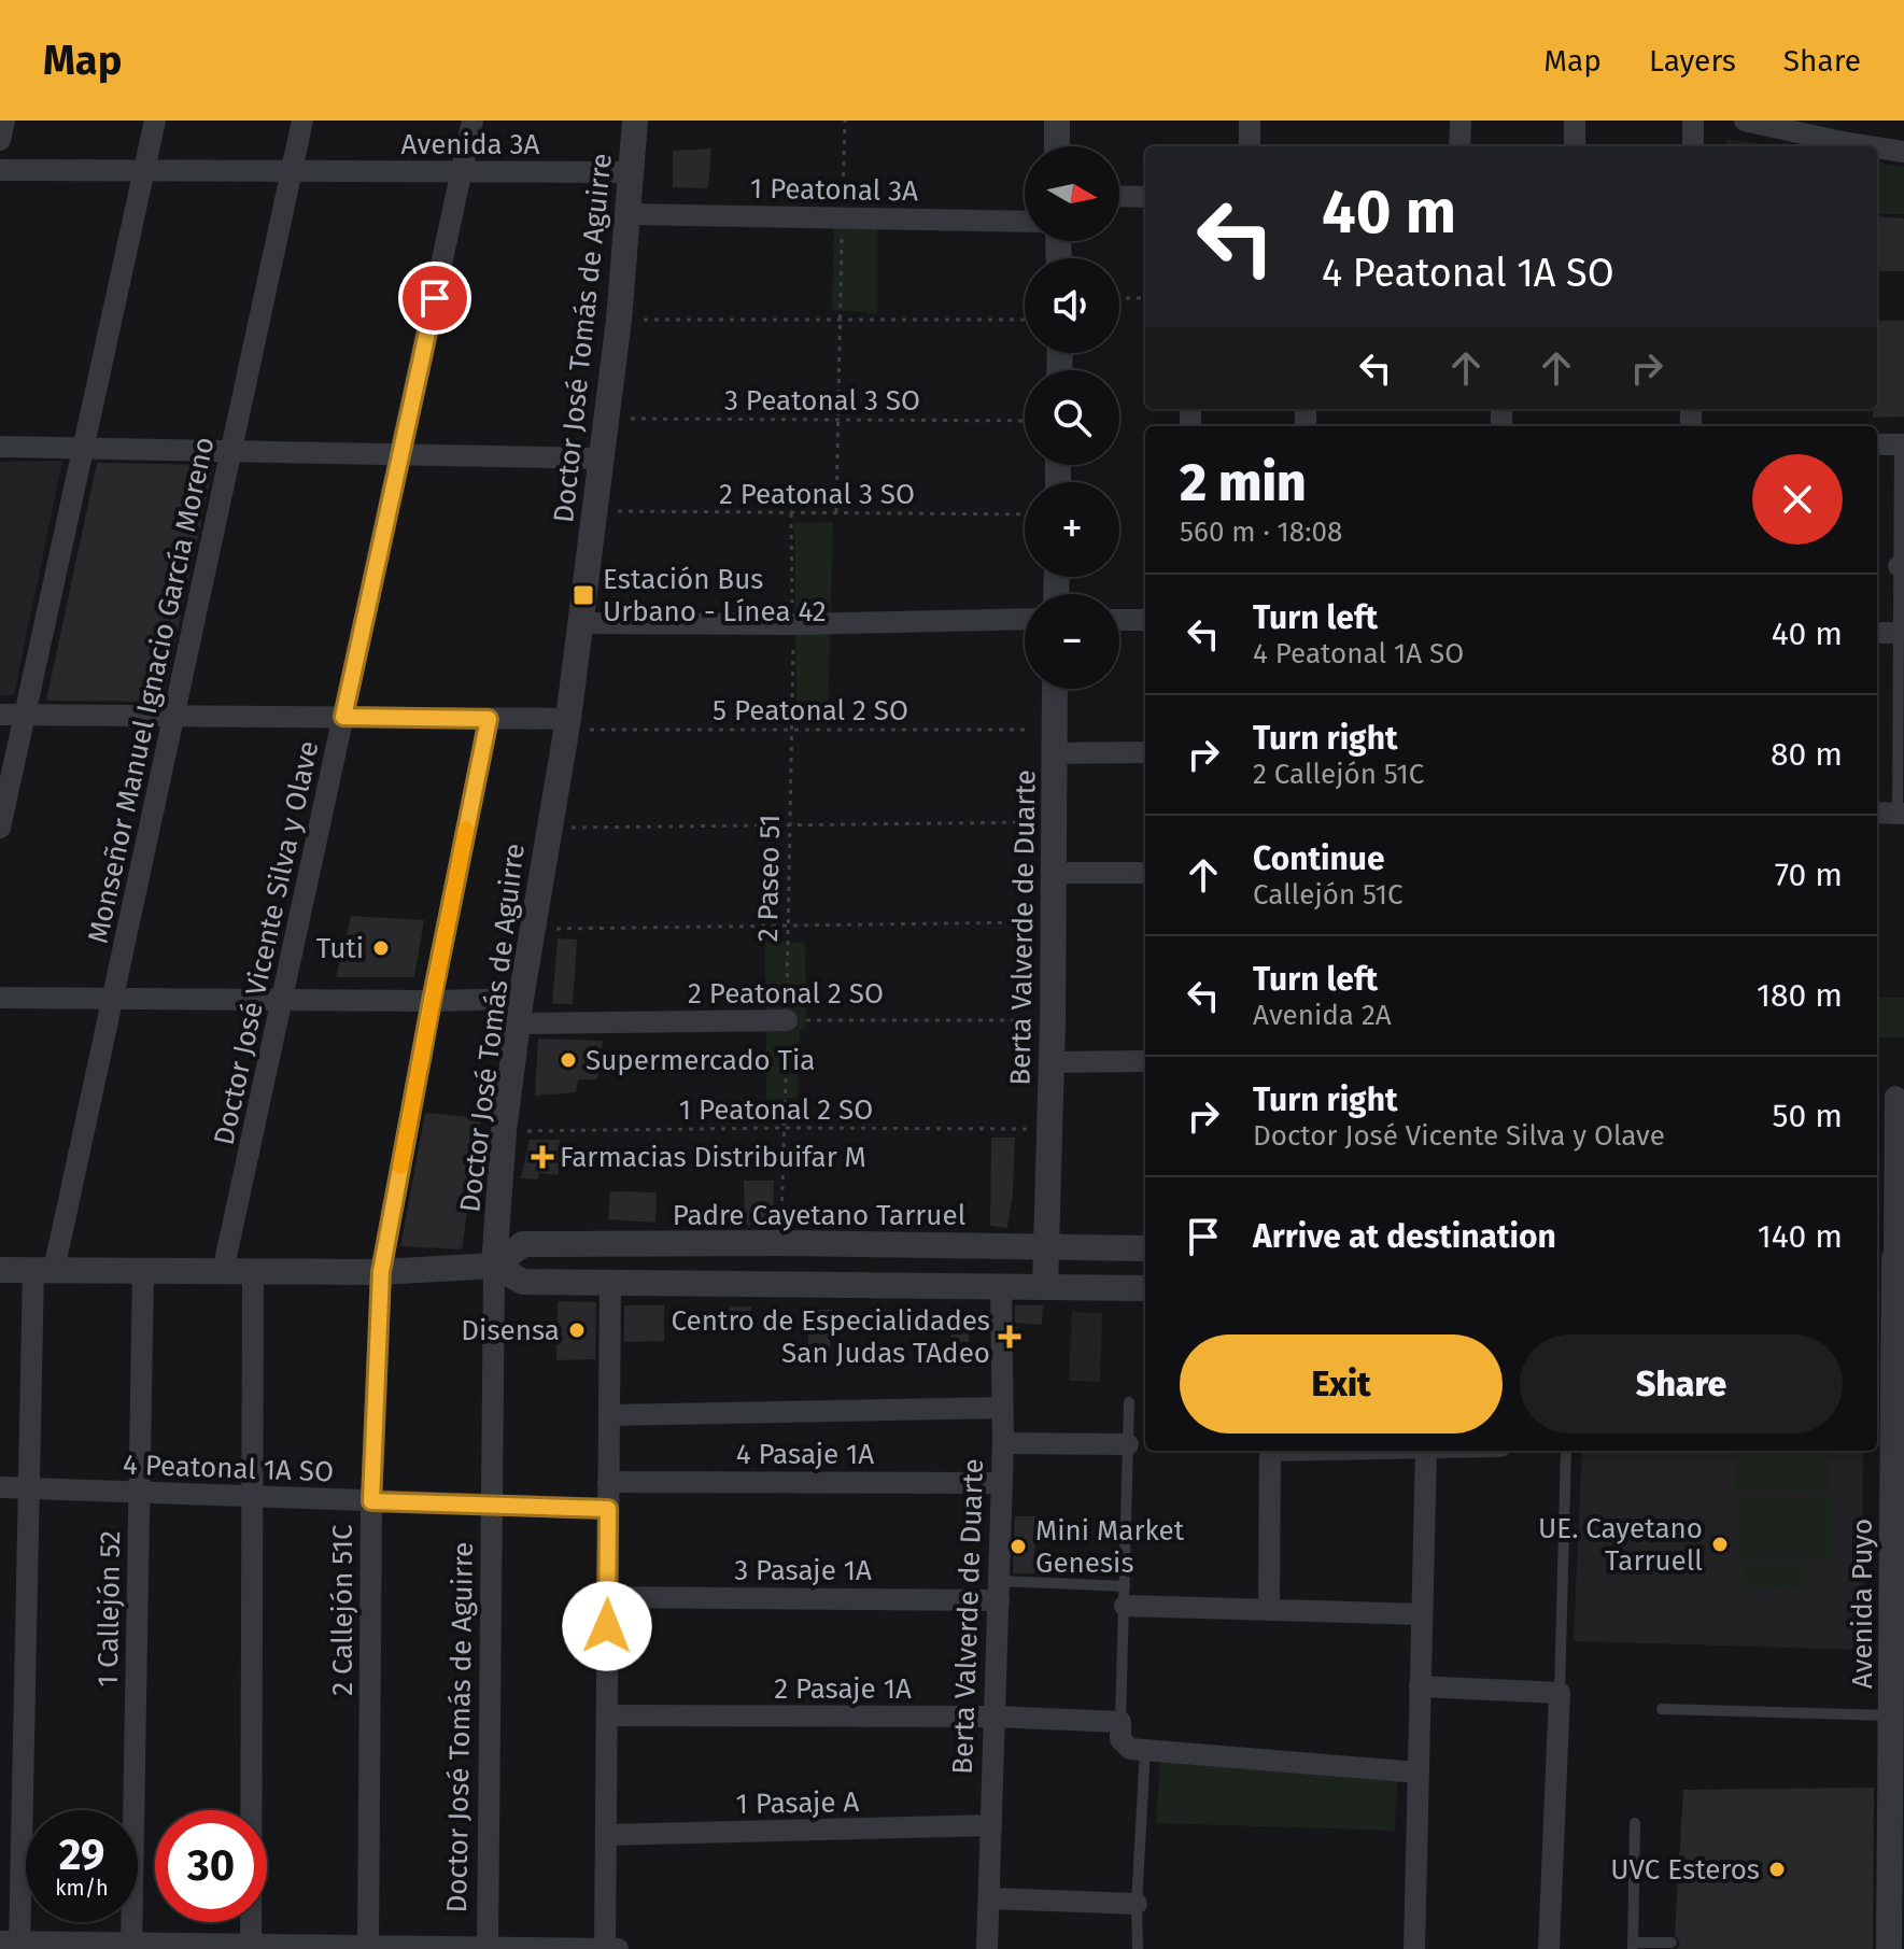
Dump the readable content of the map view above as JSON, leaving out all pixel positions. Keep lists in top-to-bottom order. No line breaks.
{"streets":{"street":["Avenida 3A","1 Peatonal 3A","Doctor José Tomás de Aguirre","Monseñor Manuel Ignacio García Moreno","Berta Valverde de Duarte","Doctor José Vicente Silva y Olave","2 Peatonal 2 SO","Padre Cayetano Tarruel","4 Pasaje 1A","4 Peatonal 1A SO","3 Pasaje 1A","Avenida Puyo","1 Callejón 52","2 Callejón 51C","2 Pasaje 1A","1 Pasaje A"],"path":["3 Peatonal 3 SO","2 Peatonal 3 SO","5 Peatonal 2 SO","2 Paseo 51","1 Peatonal 2 SO"]},"crossings":[["Avenida 3A","Doctor José Tomás de Aguirre"],["Avenida 3A","Monseñor Manuel Ignacio García Moreno"],["Avenida 3A","Doctor José Vicente Silva y Olave"],["1 Peatonal 3A","Doctor José Tomás de Aguirre"],["Doctor José Tomás de Aguirre","3 Peatonal 3 SO"],["Doctor José Tomás de Aguirre","2 Peatonal 3 SO"],["Doctor José Tomás de Aguirre","5 Peatonal 2 SO"],["Doctor José Tomás de Aguirre","2 Peatonal 2 SO"],["Doctor José Tomás de Aguirre","1 Peatonal 2 SO"],["Doctor José Tomás de Aguirre","Padre Cayetano Tarruel"],["Doctor José Tomás de Aguirre","4 Peatonal 1A SO"],["2 Peatonal 3 SO","2 Paseo 51"],["Monseñor Manuel Ignacio García Moreno","2 Peatonal 2 SO"],["Monseñor Manuel Ignacio García Moreno","Padre Cayetano Tarruel"],["Monseñor Manuel Ignacio García Moreno","4 Peatonal 1A SO"],["5 Peatonal 2 SO","2 Paseo 51"],["5 Peatonal 2 SO","Berta Valverde de Duarte"],["2 Paseo 51","2 Peatonal 2 SO"],["2 Paseo 51","1 Peatonal 2 SO"],["2 Paseo 51","Padre Cayetano Tarruel"],["Berta Valverde de Duarte","2 Peatonal 2 SO"],["Berta Valverde de Duarte","1 Peatonal 2 SO"],["Berta Valverde de Duarte","Padre Cayetano Tarruel"],["Berta Valverde de Duarte","4 Pasaje 1A"],["Berta Valverde de Duarte","3 Pasaje 1A"],["Berta Valverde de Duarte","2 Pasaje 1A"],["Berta Valverde de Duarte","1 Pasaje A"],["Doctor José Vicente Silva y Olave","2 Peatonal 2 SO"],["Doctor José Vicente Silva y Olave","Padre Cayetano Tarruel"],["2 Peatonal 2 SO","2 Callejón 51C"],["Padre Cayetano Tarruel","1 Callejón 52"],["Padre Cayetano Tarruel","2 Callejón 51C"],["4 Peatonal 1A SO","1 Callejón 52"],["4 Peatonal 1A SO","2 Callejón 51C"]],"places":{"transit":["Estación Bus Urbano - Línea 42"],"other":["Tuti","Supermercado Tia","Disensa","UE. Cayetano Tarruell","Mini Market Genesis","UVC Esteros"],"health":["Farmacias Distribuifar M","Centro de Especialidades San Judas TAdeo"]},"north":"right","page":{"header":"Map","nav":["Map","Layers","Share"],"map_buttons":["+","−"],"turn":["40 m","4 Peatonal 1A SO"],"heading":["2 min","560 m · 18:08"],"list":[{"name":"Turn left","note":"4 Peatonal 1A SO","value":"40 m"},{"name":"Turn right","note":"2 Callejón 51C","value":"80 m"},{"name":"Continue","note":"Callejón 51C","value":"70 m"},{"name":"Turn left","note":"Avenida 2A","value":"180 m"},{"name":"Turn right","note":"Doctor José Vicente Silva y Olave","value":"50 m"},{"name":"Arrive at destination","value":"140 m"}],"buttons":["Exit","Share"],"speed":"29 km/h","limit":"30"}}
